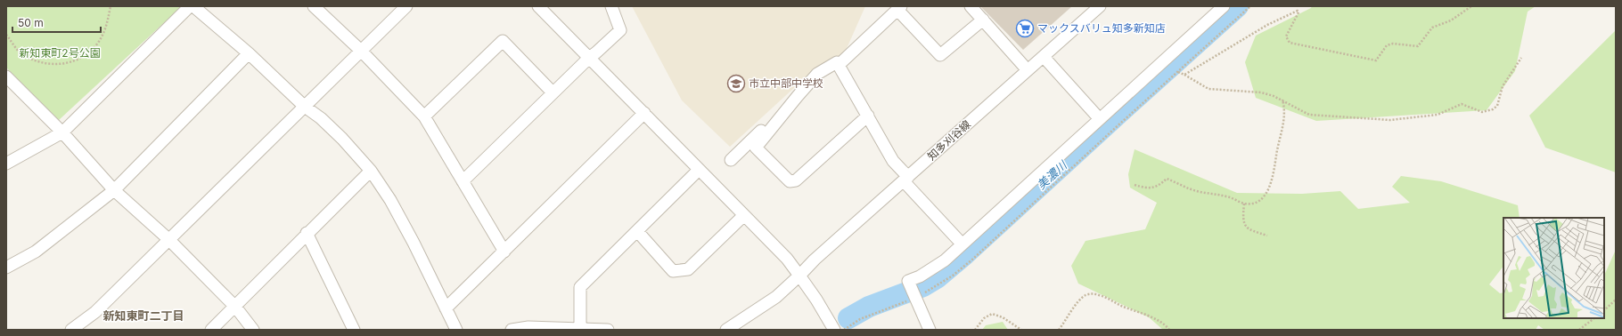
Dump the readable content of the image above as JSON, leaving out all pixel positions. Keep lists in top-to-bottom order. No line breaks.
{"streets":{"street":["知多刈谷線"]},"districts":["新知東町二丁目"],"water":["美濃川"],"parks":["新知東町2号公園"],"places":{"supermarket":["マックスバリュ知多新知店"],"school or university":["市立中部中学校"]},"scale_bar":"50 m"}
